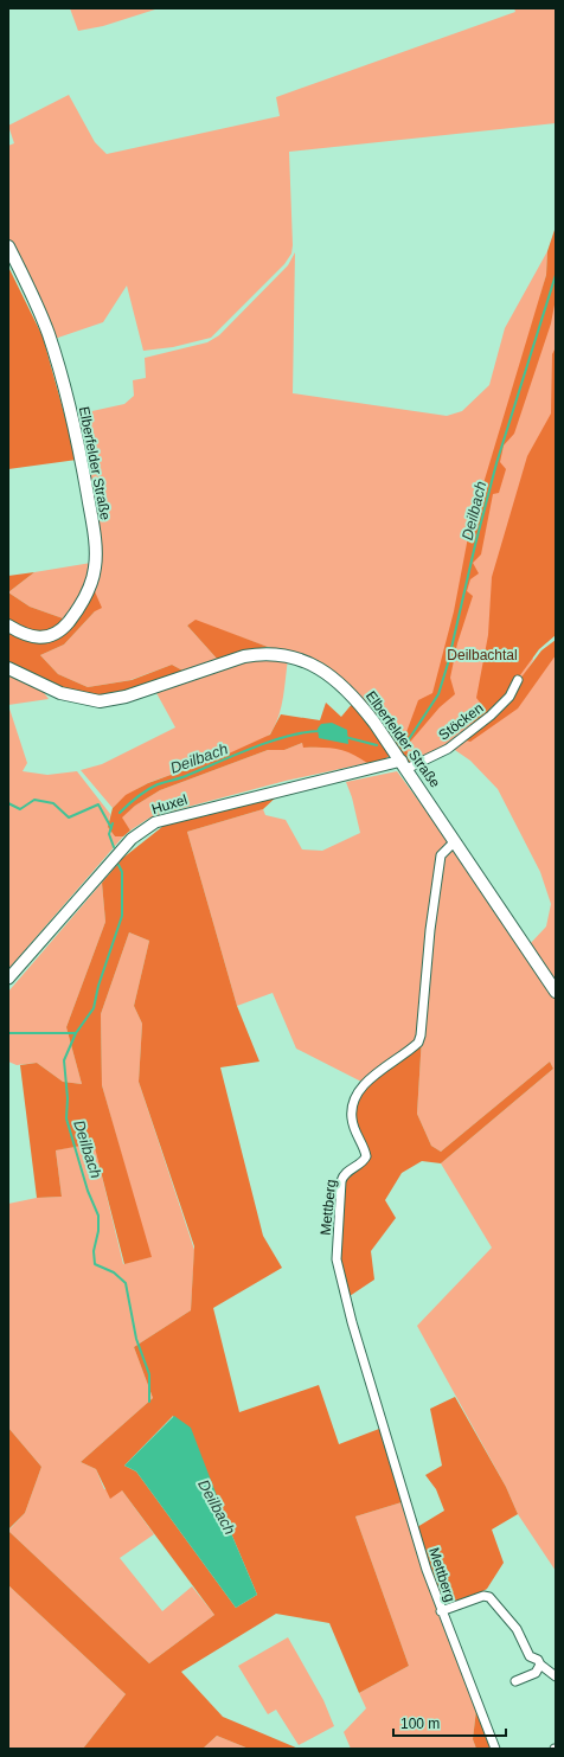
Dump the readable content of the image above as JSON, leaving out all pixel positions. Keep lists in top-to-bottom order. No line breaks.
{"streets":{"main road":["Elberfelder Straße"],"street":["Stöcken","Huxel","Mettberg"]},"crossings":[["Elberfelder Straße","Stöcken"],["Elberfelder Straße","Huxel"],["Elberfelder Straße","Mettberg"],["Stöcken","Huxel"]],"water":["Deilbach"],"parks":["Deilbachtal"],"scale_bar":"100 m"}
